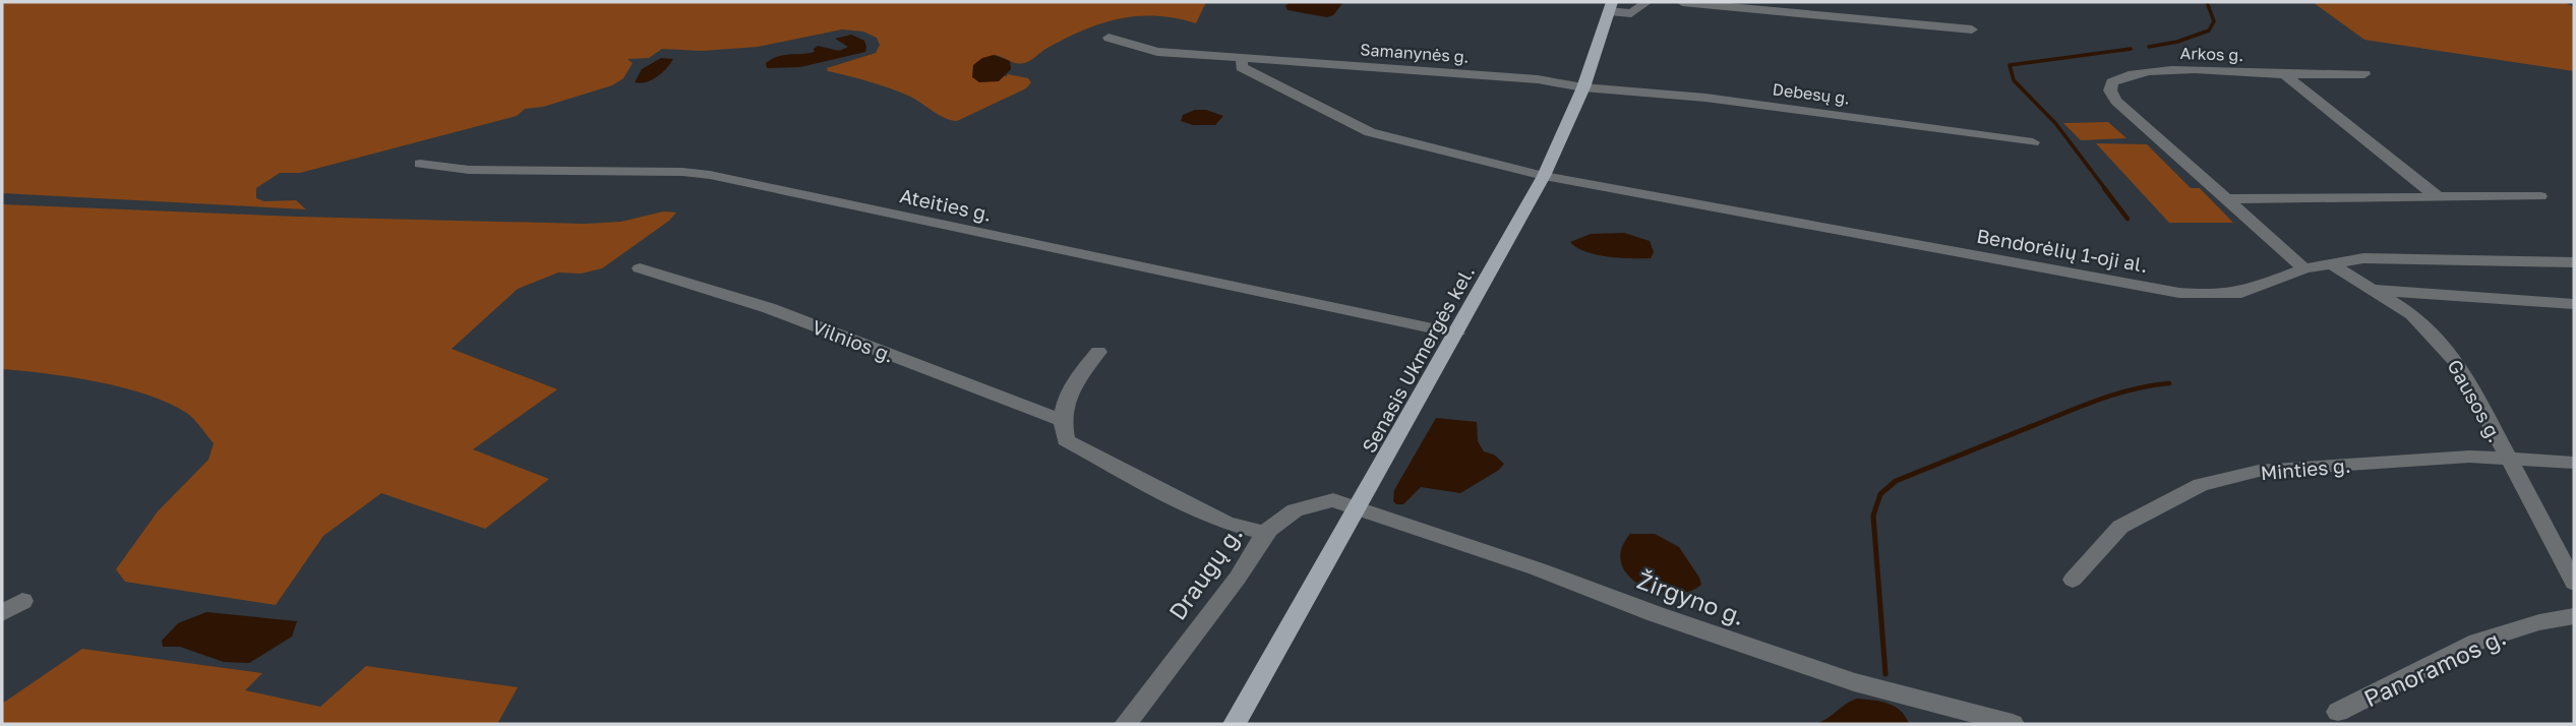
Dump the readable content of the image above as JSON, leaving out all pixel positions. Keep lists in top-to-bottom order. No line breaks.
{"streets":{"main road":["Senasis Ukmergės kel."],"street":["Samanynės g.","Arkos g.","Debesų g.","Ateities g.","Bendorėlių 1-oji al.","Vilnios g.","Gausos g.","Minties g.","Draugų g.","Žirgyno g.","Panoramos g."]},"crossings":[["Samanynės g.","Debesų g."],["Samanynės g.","Senasis Ukmergės kel."],["Arkos g.","Bendorėlių 1-oji al."],["Debesų g.","Senasis Ukmergės kel."],["Ateities g.","Senasis Ukmergės kel."],["Bendorėlių 1-oji al.","Senasis Ukmergės kel."],["Bendorėlių 1-oji al.","Gausos g."],["Senasis Ukmergės kel.","Draugų g."],["Senasis Ukmergės kel.","Žirgyno g."],["Gausos g.","Minties g."],["Draugų g.","Žirgyno g."]]}
